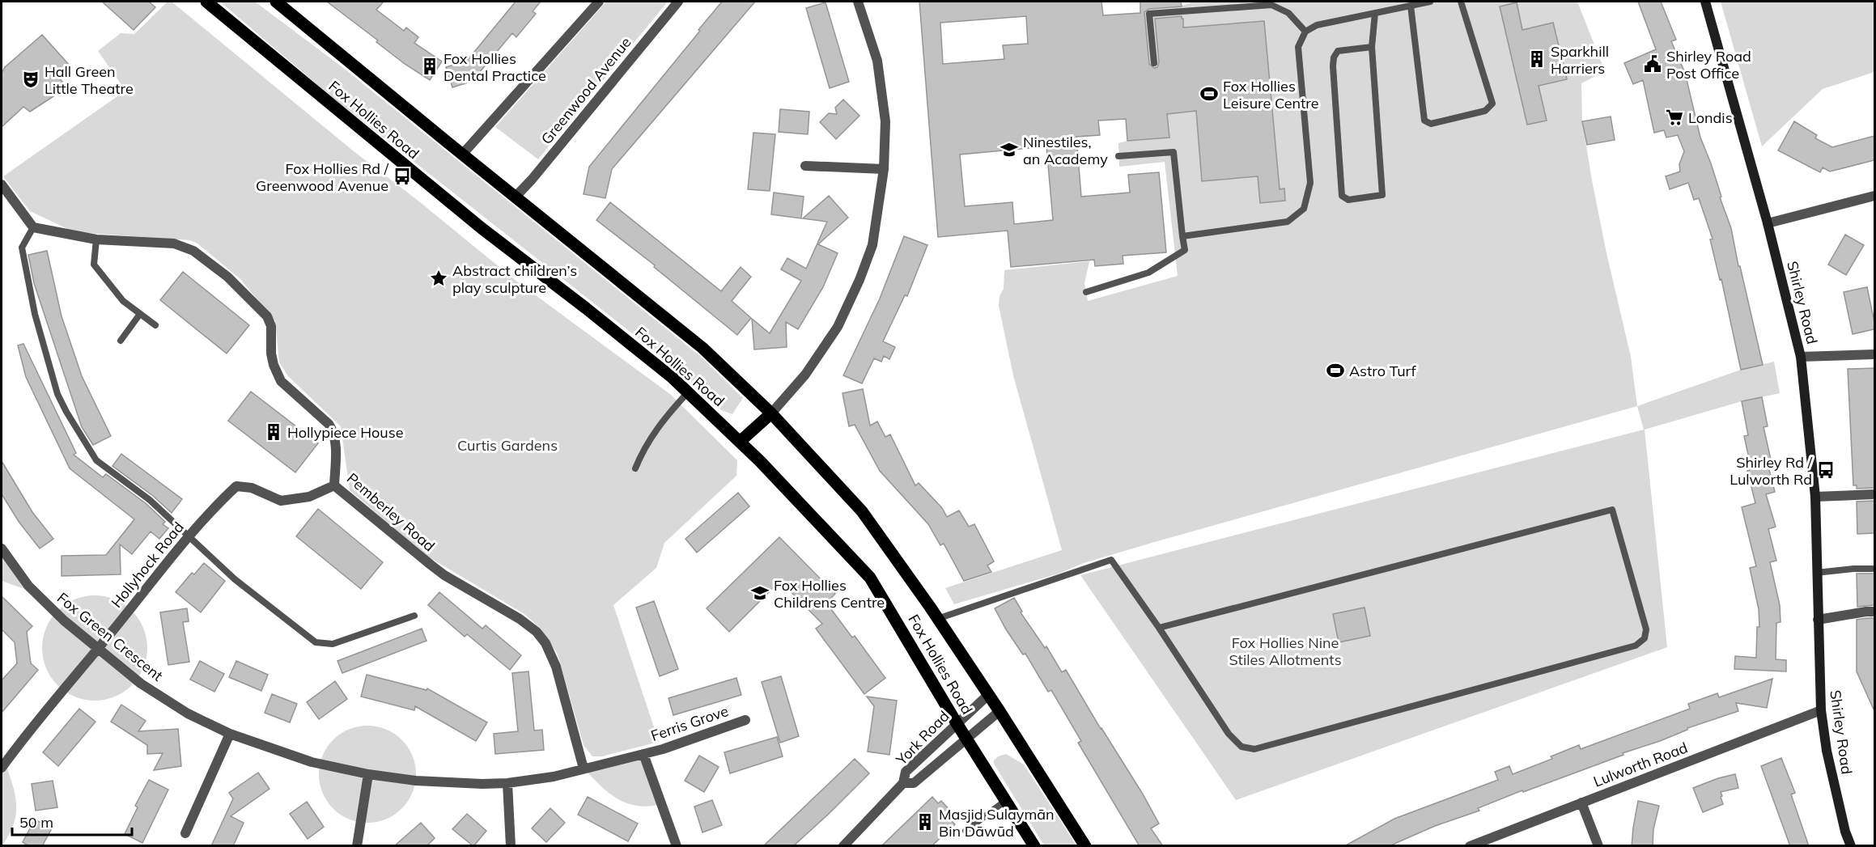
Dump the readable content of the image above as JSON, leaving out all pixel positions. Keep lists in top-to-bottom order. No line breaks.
{"streets":{"main road":["Fox Hollies Road"],"street":["Greenwood Avenue","Shirley Road","Pemberley Road","Hollyhock Road","Fox Green Crescent","Ferris Grove","York Road","Lulworth Road"]},"crossings":[["Greenwood Avenue","Fox Hollies Road"],["Fox Hollies Road","York Road"],["Shirley Road","Lulworth Road"],["Pemberley Road","Hollyhock Road"],["Pemberley Road","Fox Green Crescent"],["Hollyhock Road","Fox Green Crescent"],["Fox Green Crescent","Ferris Grove"]],"parks":["Curtis Gardens","Fox Hollies Nine Stiles Allotments"],"places":{"building":["Sparkhill Harriers","Fox Hollies Dental Practice","Hollypiece House","Masjid Sulaymān Bin Dāwūd"],"public building":["Shirley Road Post Office"],"theatre":["Hall Green Little Theatre"],"sports":["Fox Hollies Leisure Centre","Astro Turf"],"supermarket":["Londis"],"school or university":["Ninestiles, an Academy","Fox Hollies Childrens Centre"],"bus stop":["Fox Hollies Rd / Greenwood Avenue","Shirley Rd / Lulworth Rd"],"place":["Abstract children’s play sculpture"]},"scale_bar":"50 m"}
